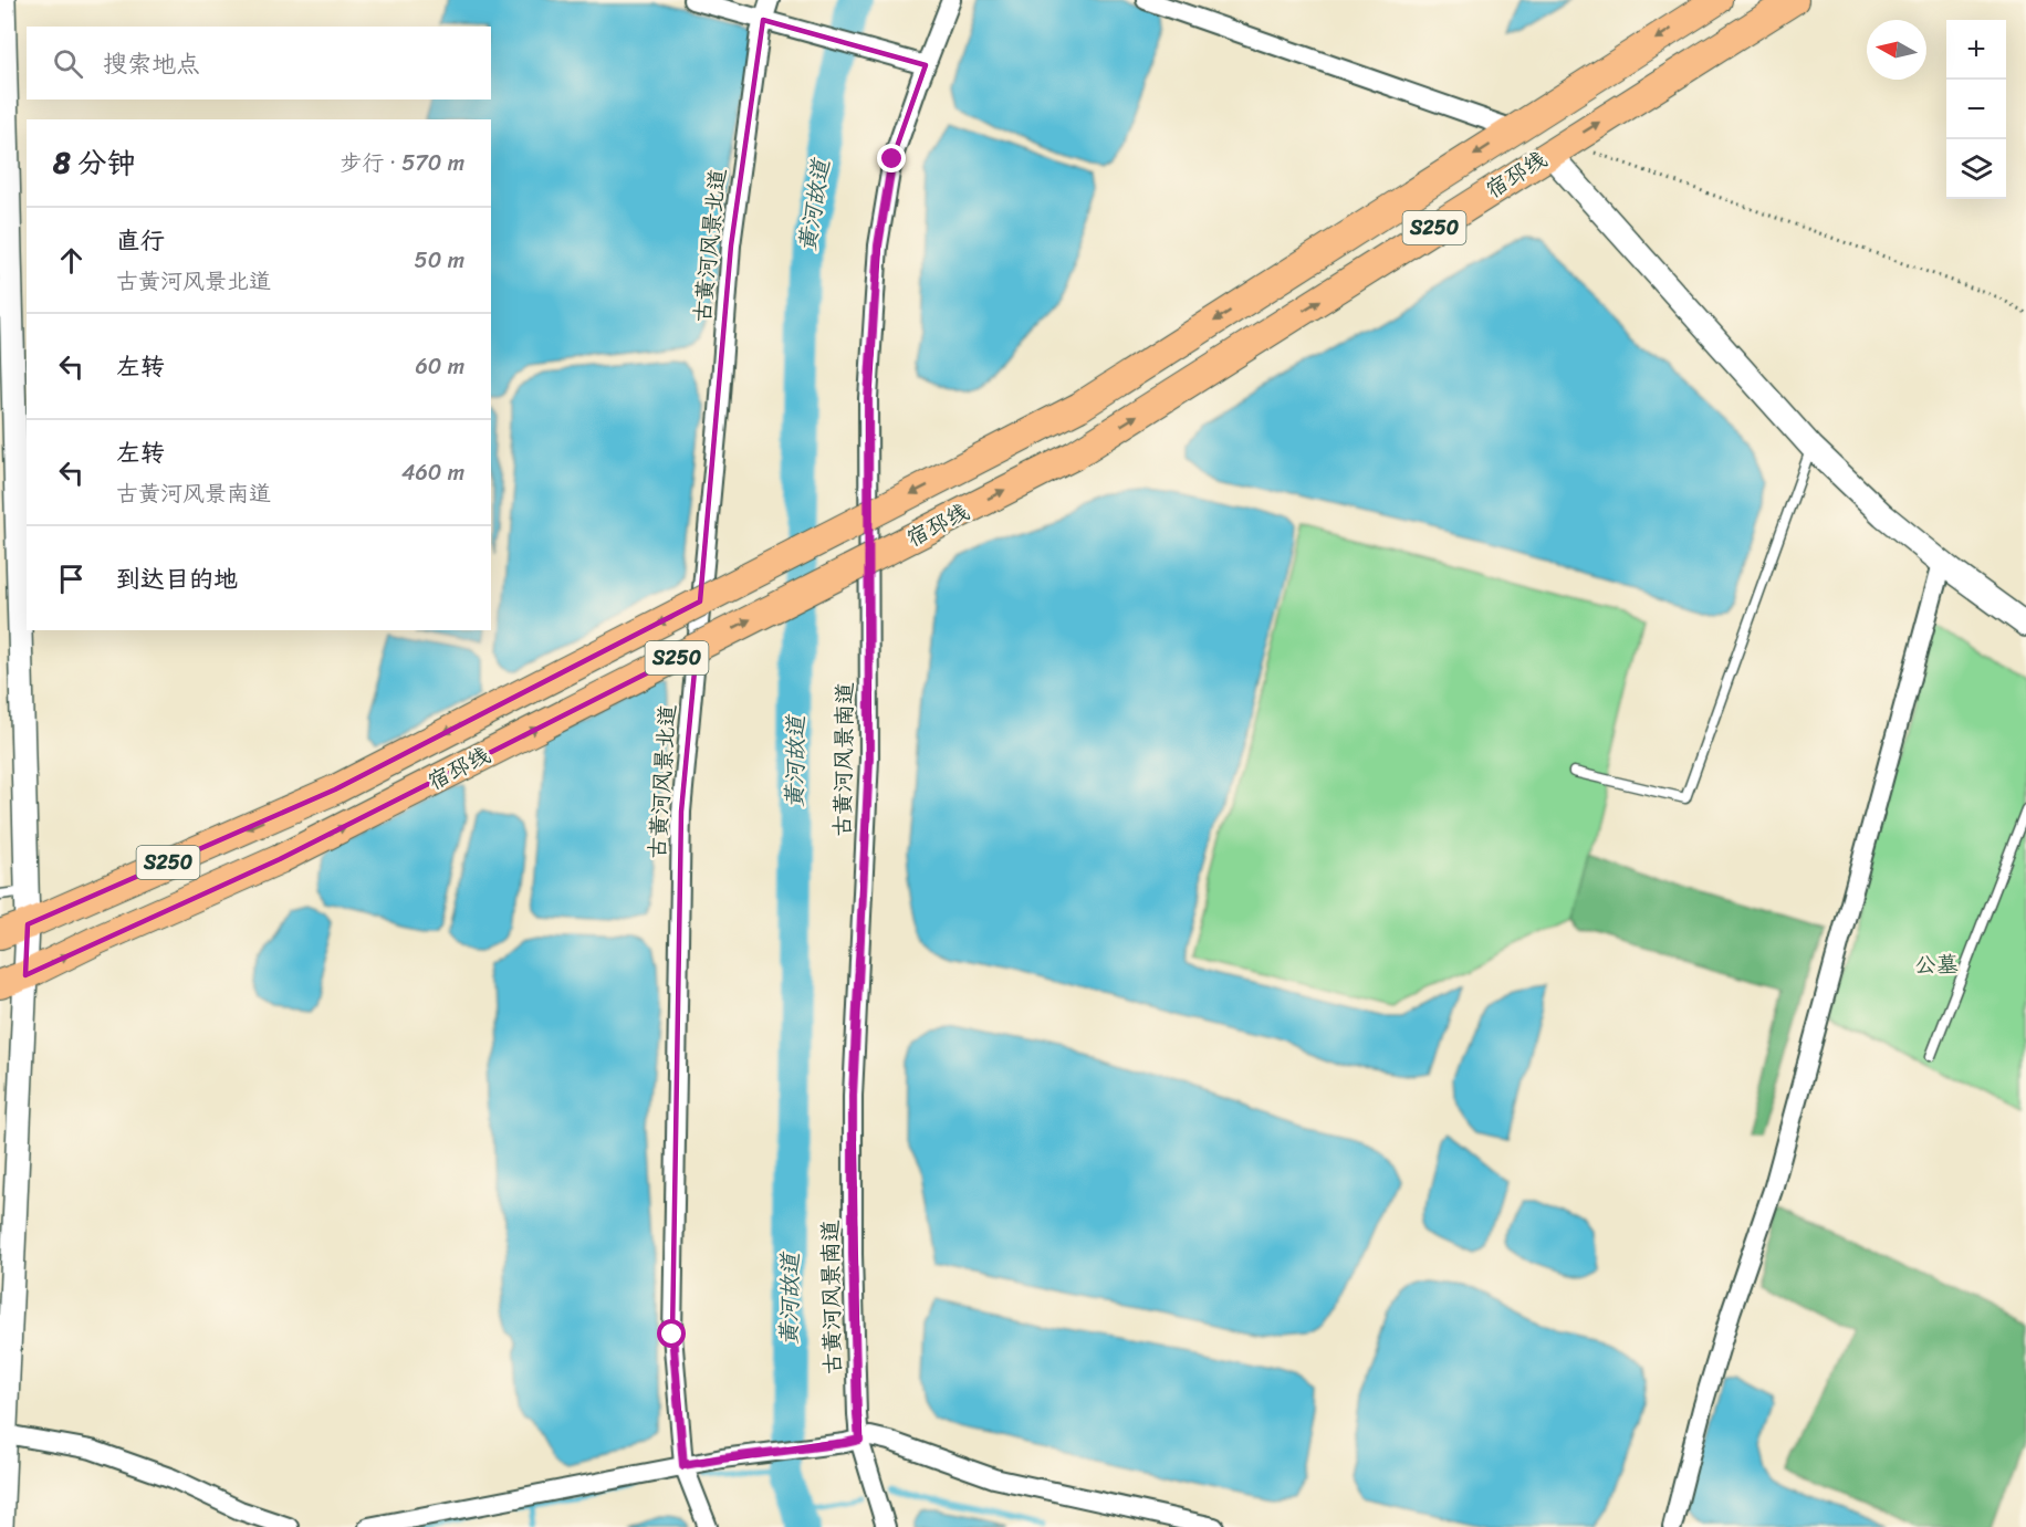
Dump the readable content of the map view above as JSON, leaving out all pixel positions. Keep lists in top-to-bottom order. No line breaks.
{"streets":{"main road":["宿邳线","S250"],"street":["古黄河风景北道","古黄河风景南道"]},"water":["黄河故道"],"parks":["公墓"],"north":"left","page":{"map_buttons":["+","−"],"search":"搜索地点","heading":["8 分钟","步行 · 570 m"],"list":[["直行","古黄河风景北道","50 m"],["左转","60 m"],["左转","古黄河风景南道","460 m"],"到达目的地"]}}
